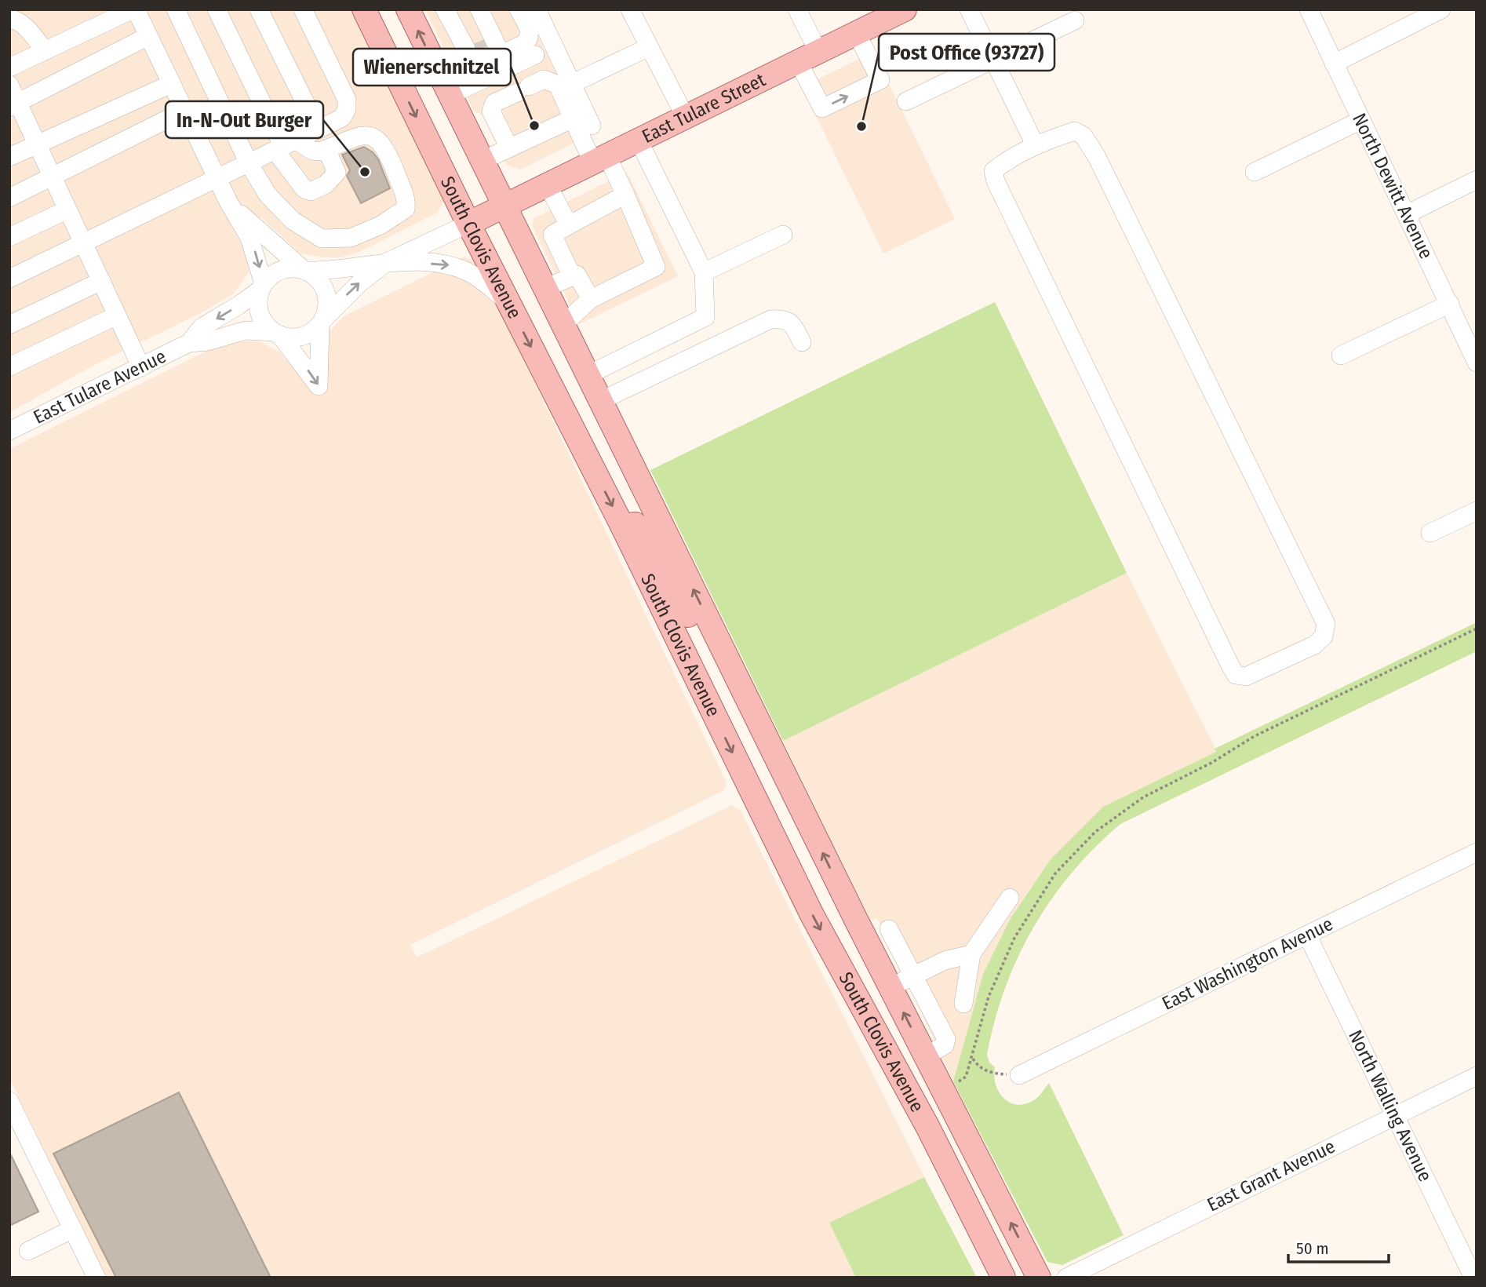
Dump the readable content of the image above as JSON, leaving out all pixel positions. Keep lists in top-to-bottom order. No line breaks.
{"streets":{"main road":["East Tulare Street","South Clovis Avenue","East Tulare Avenue"],"street":["North Dewitt Avenue","East Washington Avenue","North Walling Avenue","East Grant Avenue"]},"crossings":[["East Tulare Street","South Clovis Avenue"],["East Tulare Street","East Tulare Avenue"],["South Clovis Avenue","East Tulare Avenue"],["East Washington Avenue","North Walling Avenue"],["North Walling Avenue","East Grant Avenue"]],"places":["Wienerschnitzel","Post Office (93727)","In-N-Out Burger"],"scale_bar":"50 m"}
